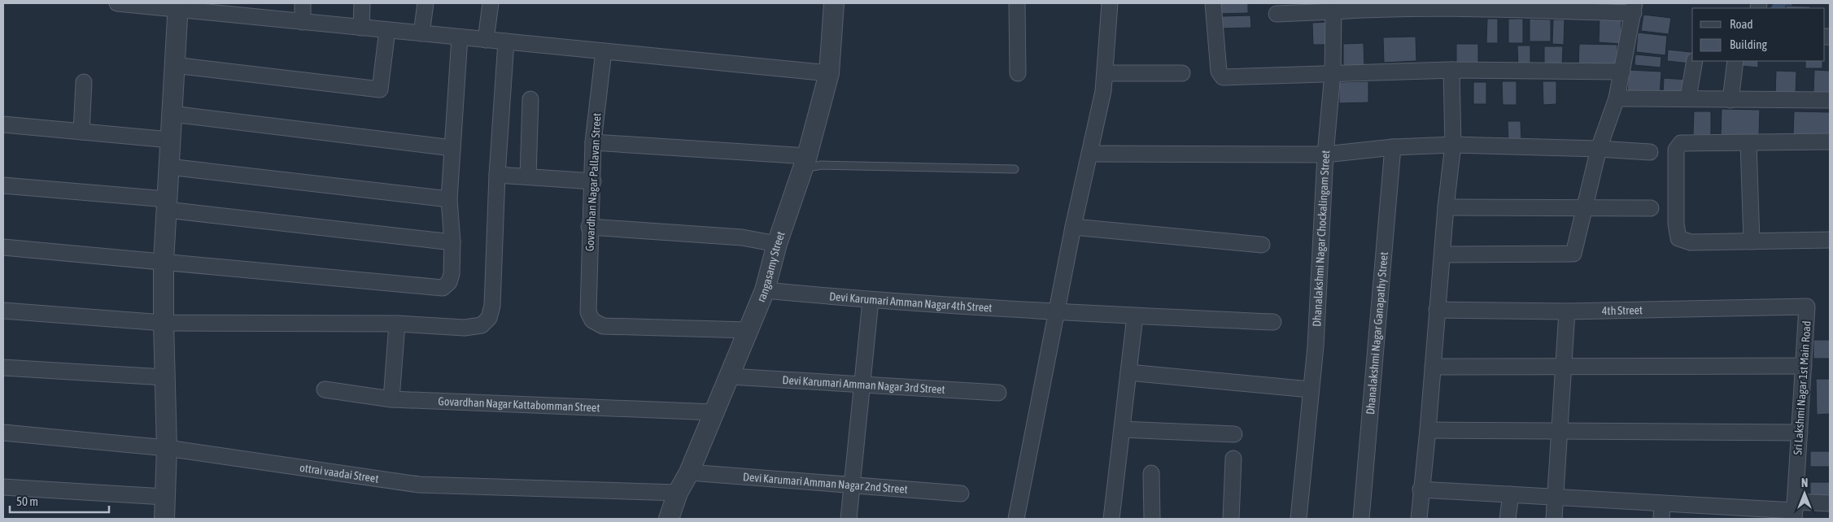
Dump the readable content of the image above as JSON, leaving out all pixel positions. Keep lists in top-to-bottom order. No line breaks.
{"streets":{"street":["Govardhan Nagar Pallavan Street","Dhanalakshmi Nagar Chockalingam Street","rangasamy Street","Devi Karumari Amman Nagar 4th Street","4th Street","Dhanalakshmi Nagar Ganapathy Street","Devi Karumari Amman Nagar 3rd Street","Sri Lakshmi Nagar 1st Main Road","Govardhan Nagar Kattabomman Street","ottrai vaadai Street","Devi Karumari Amman Nagar 2nd Street"]},"crossings":[["Govardhan Nagar Pallavan Street","rangasamy Street"],["rangasamy Street","Devi Karumari Amman Nagar 4th Street"],["rangasamy Street","Devi Karumari Amman Nagar 3rd Street"],["rangasamy Street","Govardhan Nagar Kattabomman Street"],["rangasamy Street","ottrai vaadai Street"],["rangasamy Street","Devi Karumari Amman Nagar 2nd Street"],["4th Street","Sri Lakshmi Nagar 1st Main Road"]],"legend":["Road","Building"],"scale_bar":"50 m","north":"top"}
